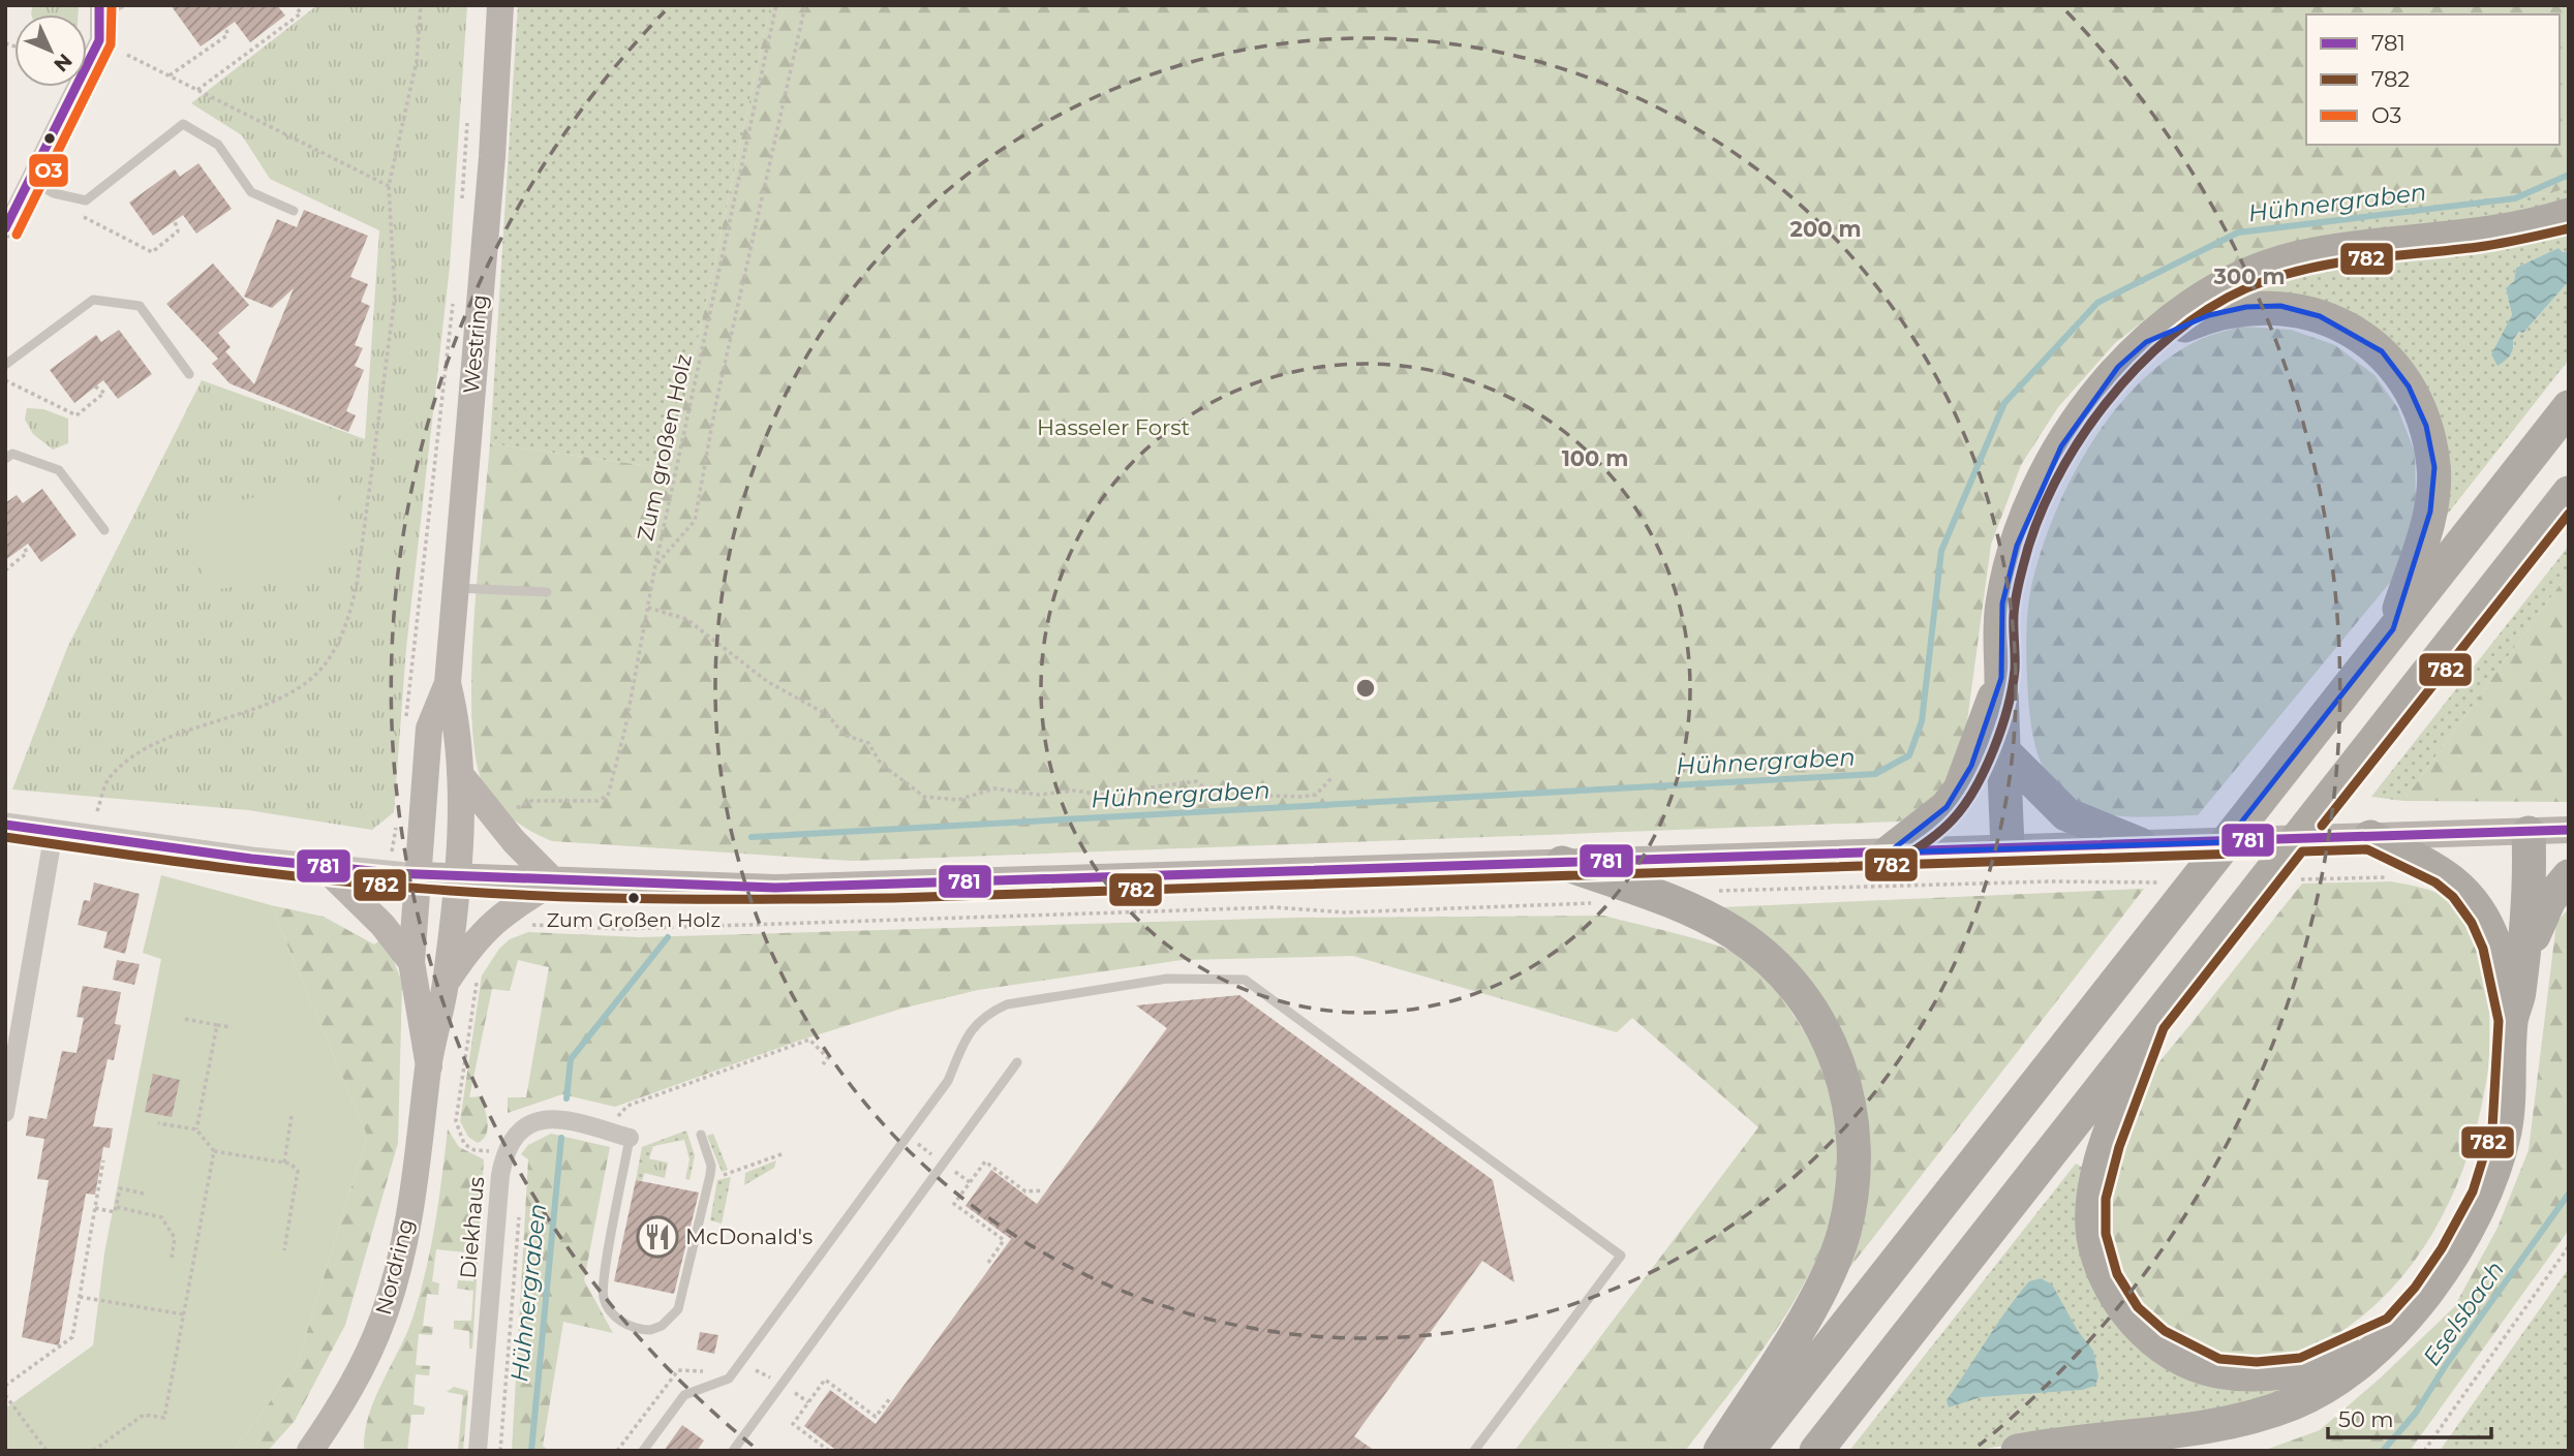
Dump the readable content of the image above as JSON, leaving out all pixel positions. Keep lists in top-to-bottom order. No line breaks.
{"streets":{"main road":["Westring","Nordring"],"street":["Diekhaus"],"path":["Zum großen Holz"]},"crossings":[["Westring","Nordring"]],"water":["Hühnergraben","Eselsbach"],"parks":["Hasseler Forst"],"places":{"other":["Zum Großen Holz"],"restaurant":["McDonald's"]},"lines":["transit line 781","transit line O3","transit line 782"],"legend":["781","782","O3"],"scale_bar":"50 m","north":"bottom right","rings":["200 m","300 m","100 m"]}
